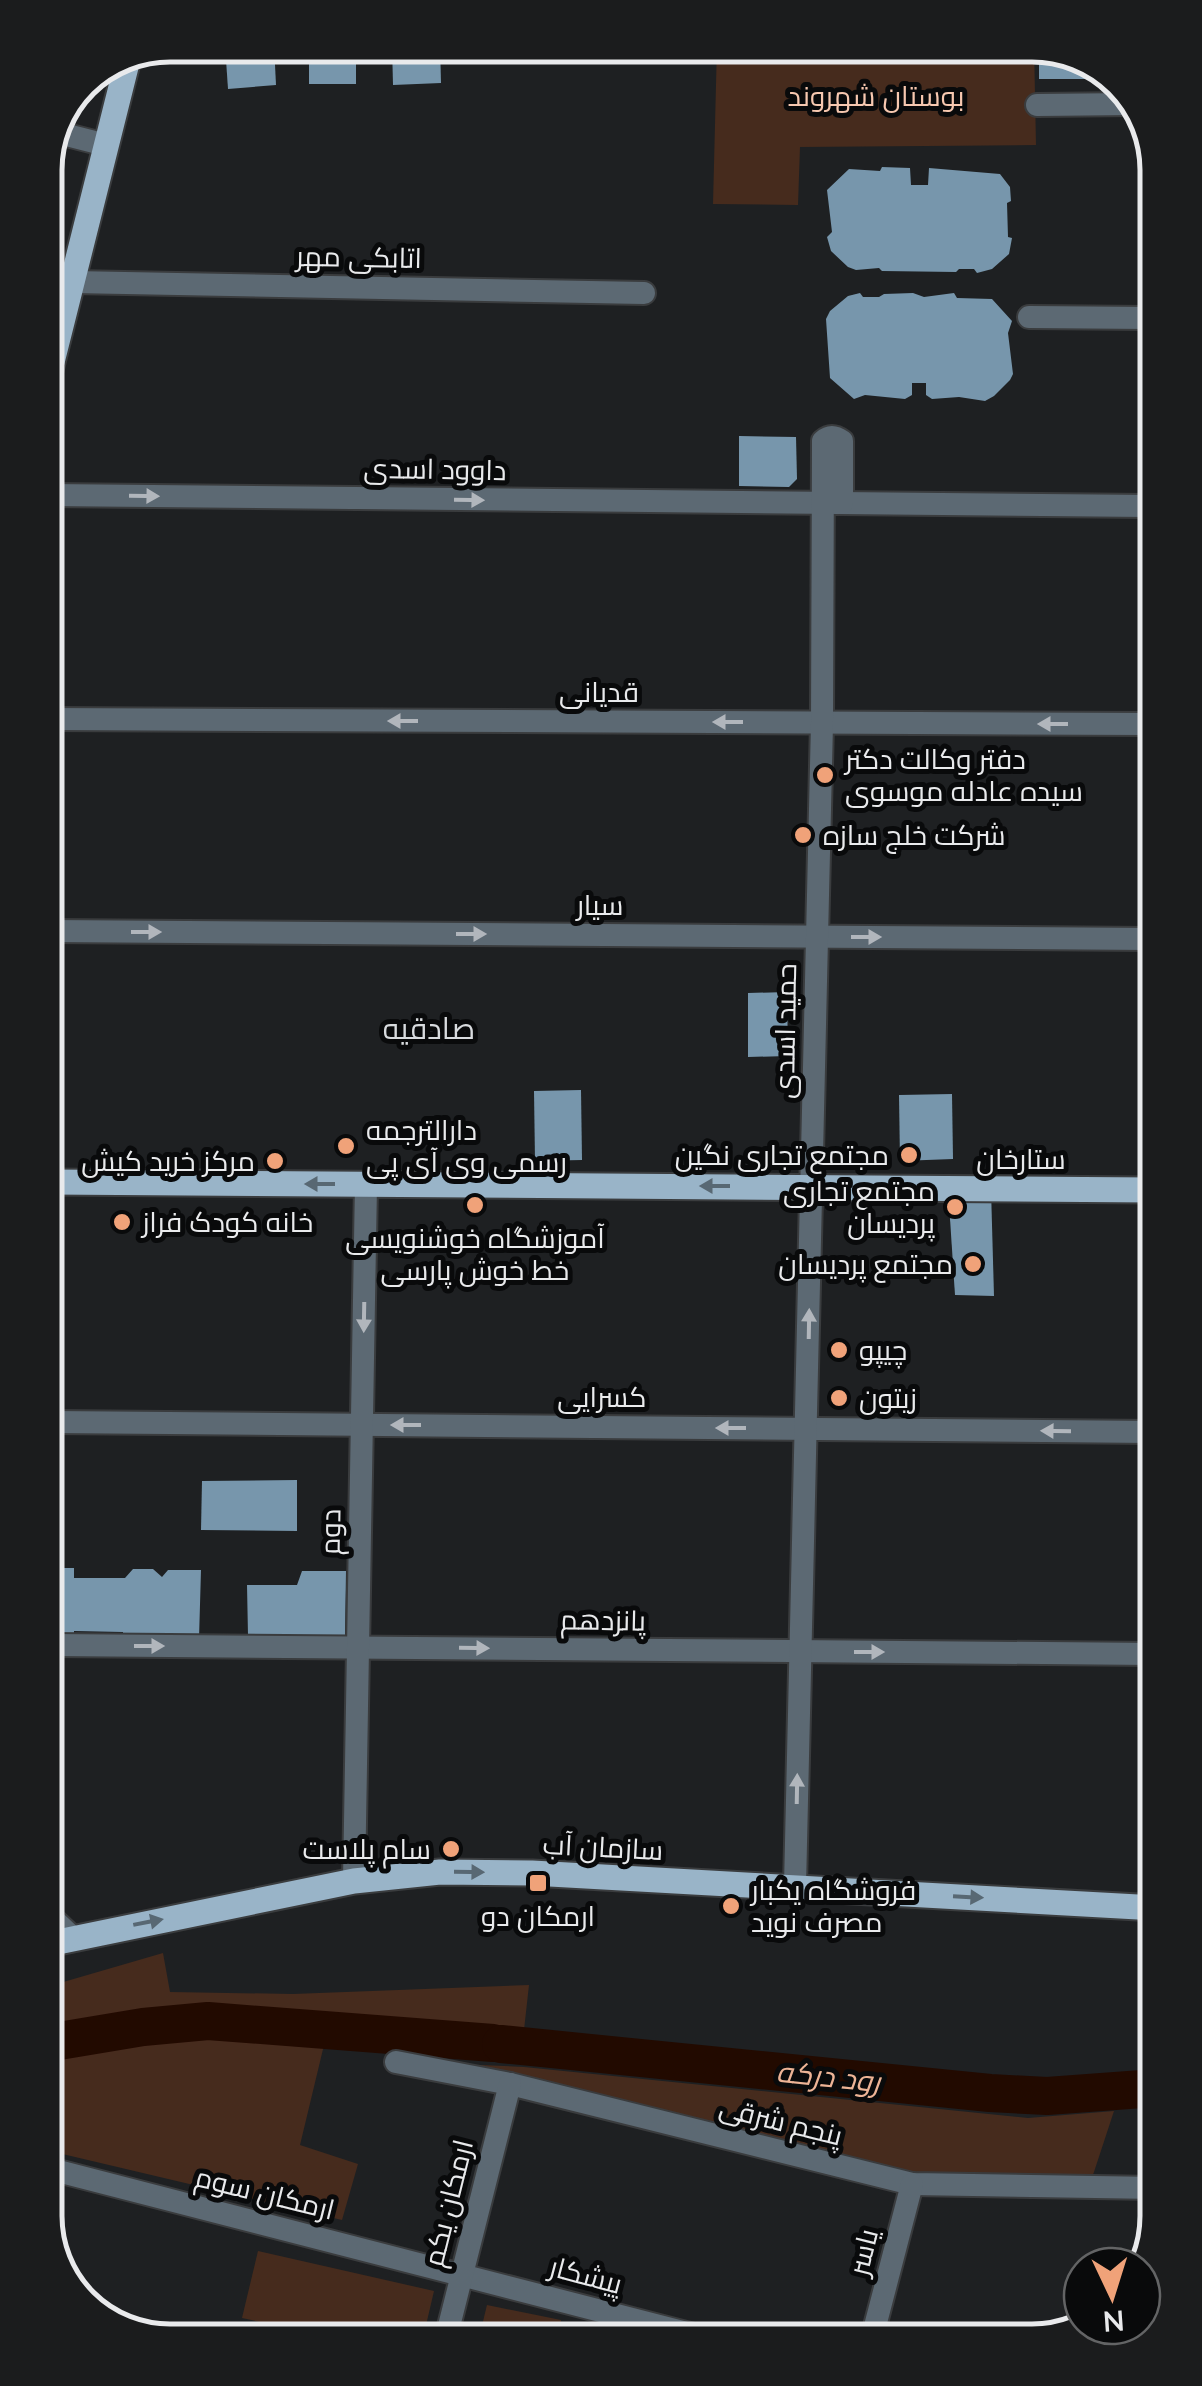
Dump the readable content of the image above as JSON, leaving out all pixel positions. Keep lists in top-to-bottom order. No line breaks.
{"streets":{"main road":["ستارخان","سازمان آب"],"street":["اتابکی مهر","داوود اسدی","قدیانی","سیار","حمید اسدی","کسرایی","دوم","پانزدهم","پنجم شرقی","ارمکان سوم","ارمکان یکم","یاسر","پیشکار"]},"crossings":[["داوود اسدی","حمید اسدی"],["قدیانی","حمید اسدی"],["سیار","حمید اسدی"],["حمید اسدی","ستارخان"],["حمید اسدی","کسرایی"],["حمید اسدی","پانزدهم"],["حمید اسدی","سازمان آب"],["ستارخان","دوم"],["کسرایی","دوم"],["دوم","پانزدهم"],["دوم","سازمان آب"],["پنجم شرقی","ارمکان یکم"],["پنجم شرقی","یاسر"],["ارمکان سوم","ارمکان یکم"],["ارمکان سوم","پیشکار"],["ارمکان یکم","پیشکار"]],"one_way":["داوود اسدی","قدیانی","سیار","ستارخان","کسرایی","پانزدهم","سازمان آب"],"districts":["صادقیه"],"water":["رود درکه"],"parks":["بوستان شهروند"],"places":{"other":["دفتر وکالت دکتر سیده عادله موسوی","شرکت خلج سازه","دارالترجمه رسمی وی آی پی","مجتمع تجاری نگین","مرکز خرید کیش","آموزشگاه خوشنویسی خط خوش پارسی","مجتمع تجاری پردیسان","خانه کودک فراز","مجتمع پردیسان","چیپو","زیتون","سام پلاست","فروشگاه یکبار مصرف نوید"],"transit":["ارمکان دو"]},"north":"bottom"}
